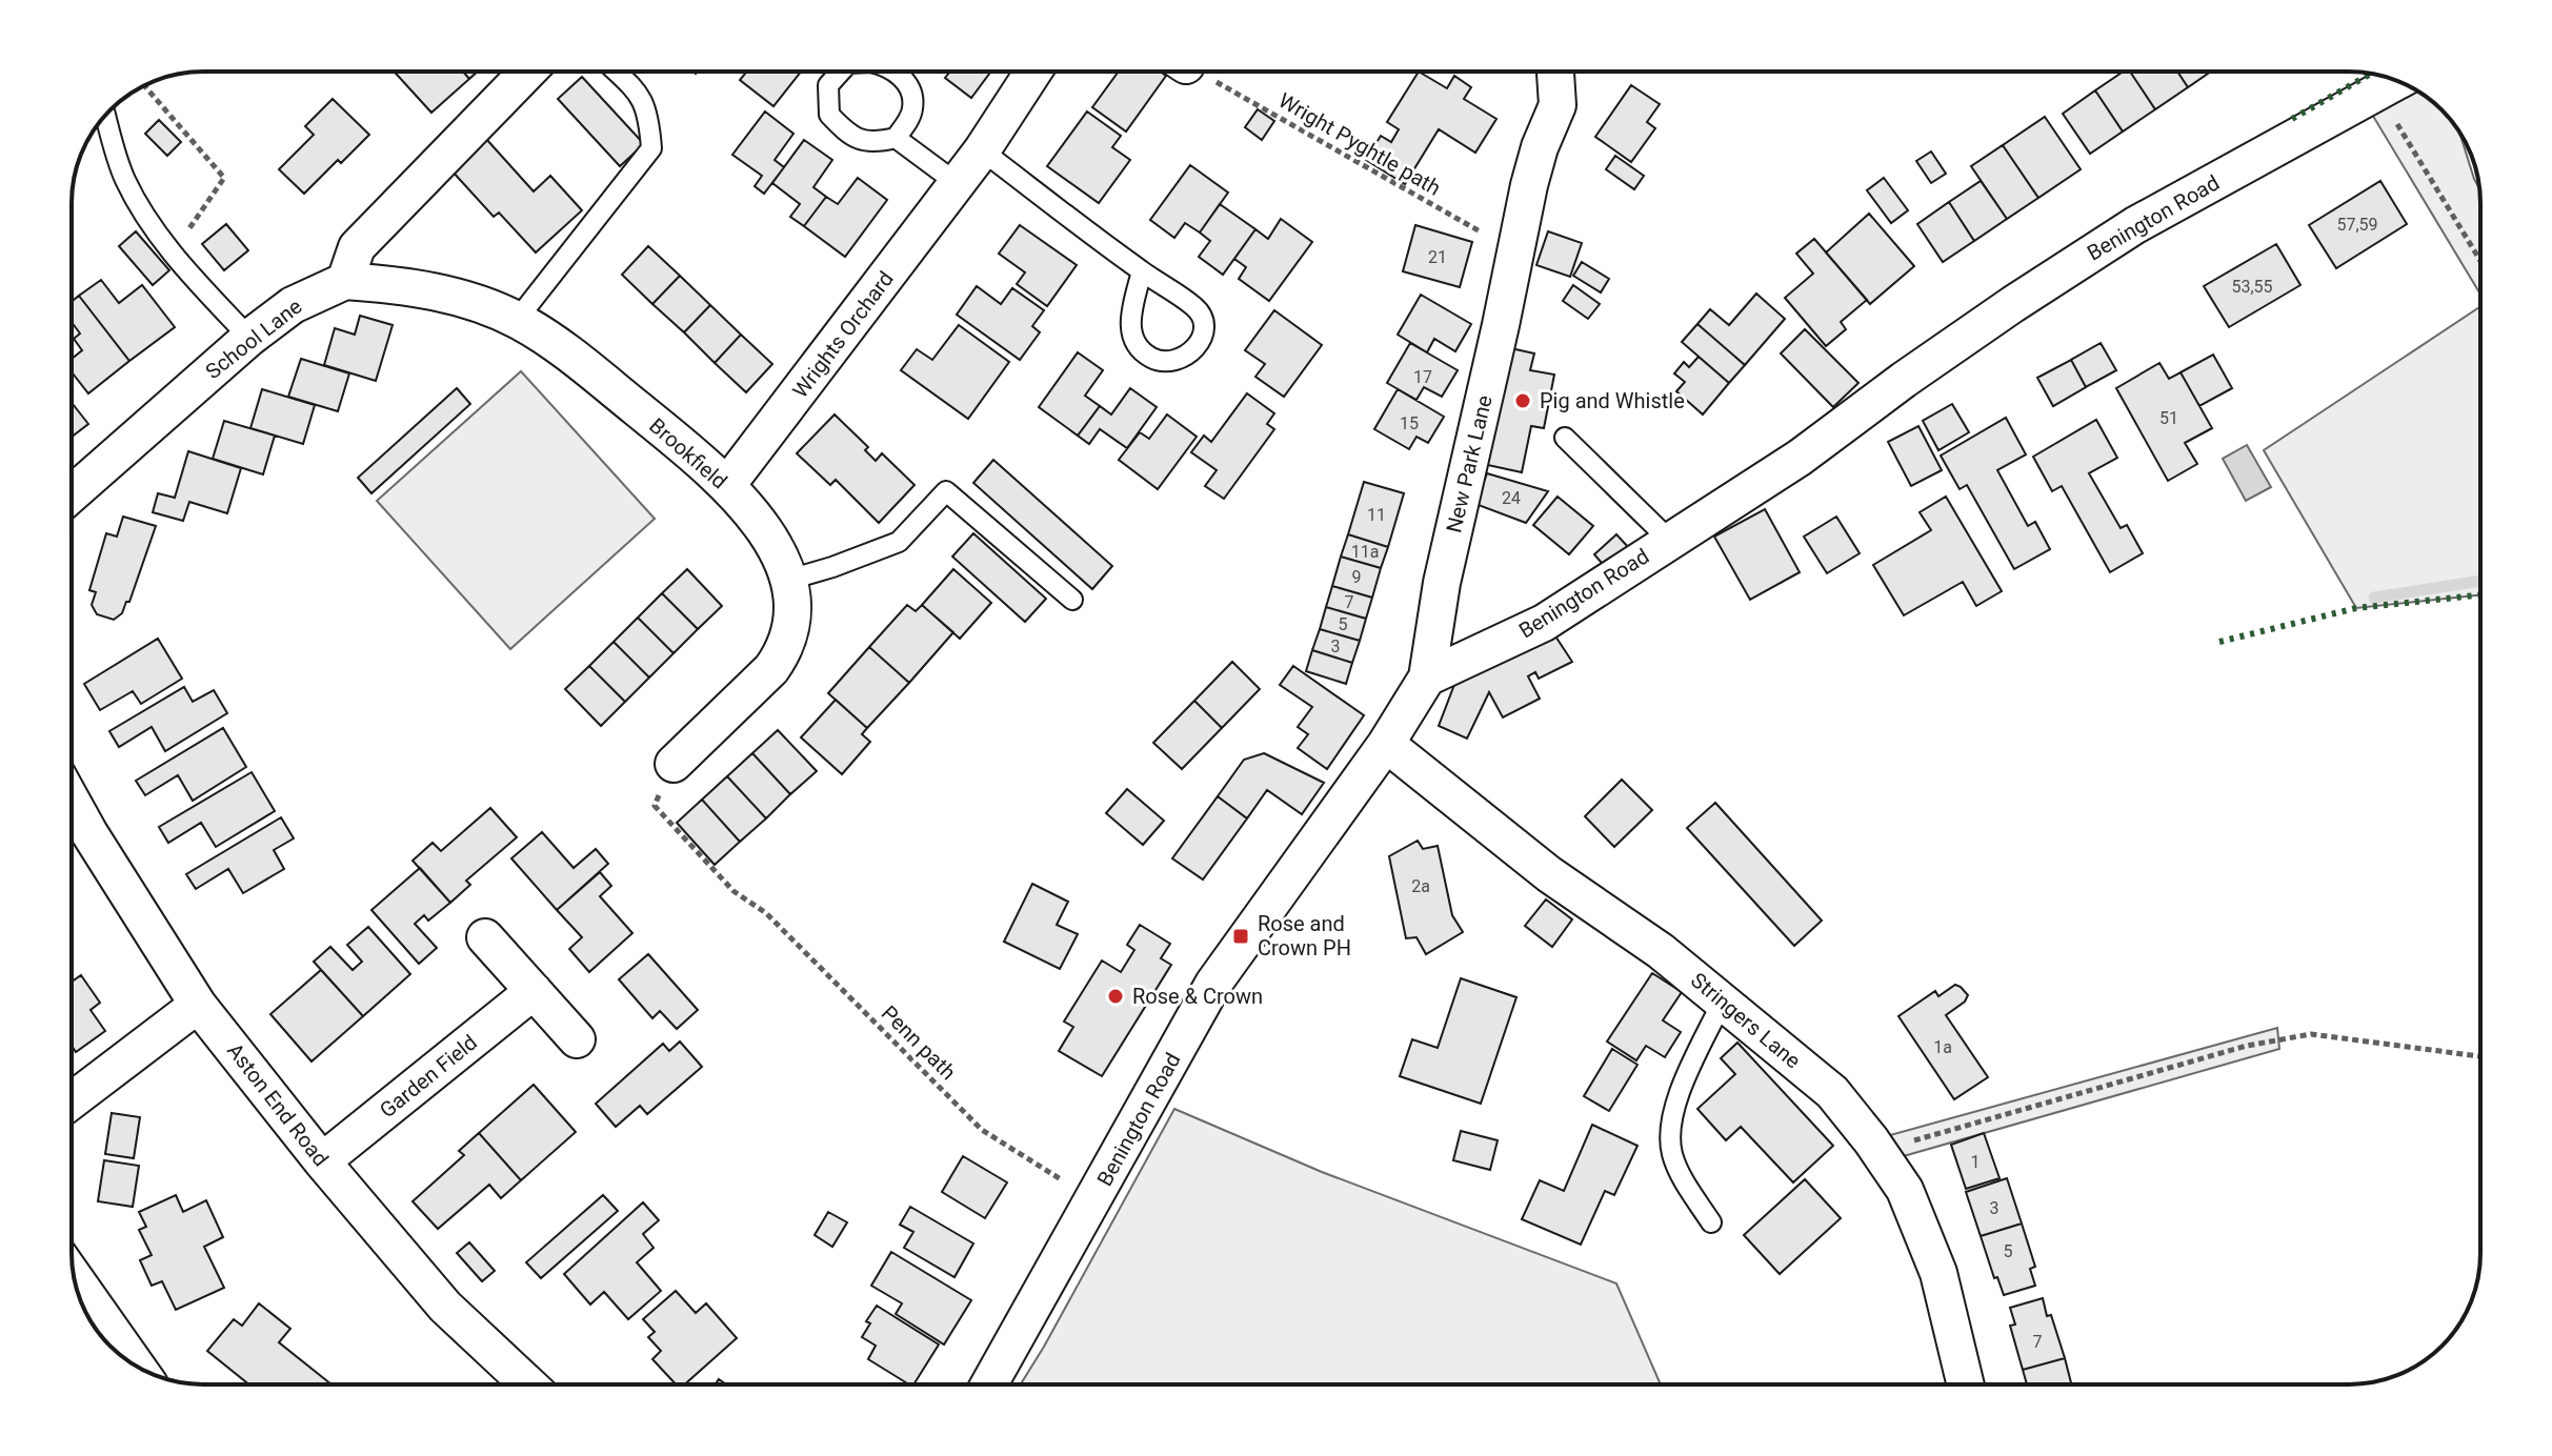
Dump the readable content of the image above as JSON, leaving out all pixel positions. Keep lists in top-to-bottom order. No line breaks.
{"streets":{"street":["Benington Road","Wrights Orchard","School Lane","Brookfield","New Park Lane","Stringers Lane","Garden Field","Aston End Road"],"path":["Wright Pyghtle path","Penn path"]},"crossings":[["Wright Pyghtle path","New Park Lane"],["Benington Road","New Park Lane"],["Benington Road","Stringers Lane"],["Benington Road","Penn path"],["Wrights Orchard","Brookfield"],["School Lane","Brookfield"],["Brookfield","Penn path"],["Garden Field","Aston End Road"]],"places":{"other":["Pig and Whistle","Rose & Crown"],"transit":["Rose and Crown PH"]},"house_numbers":["57,59","21","53,55","17","51","15","24","11","11a","9","7","5","3","2a","1a","1","3","5","7"]}
